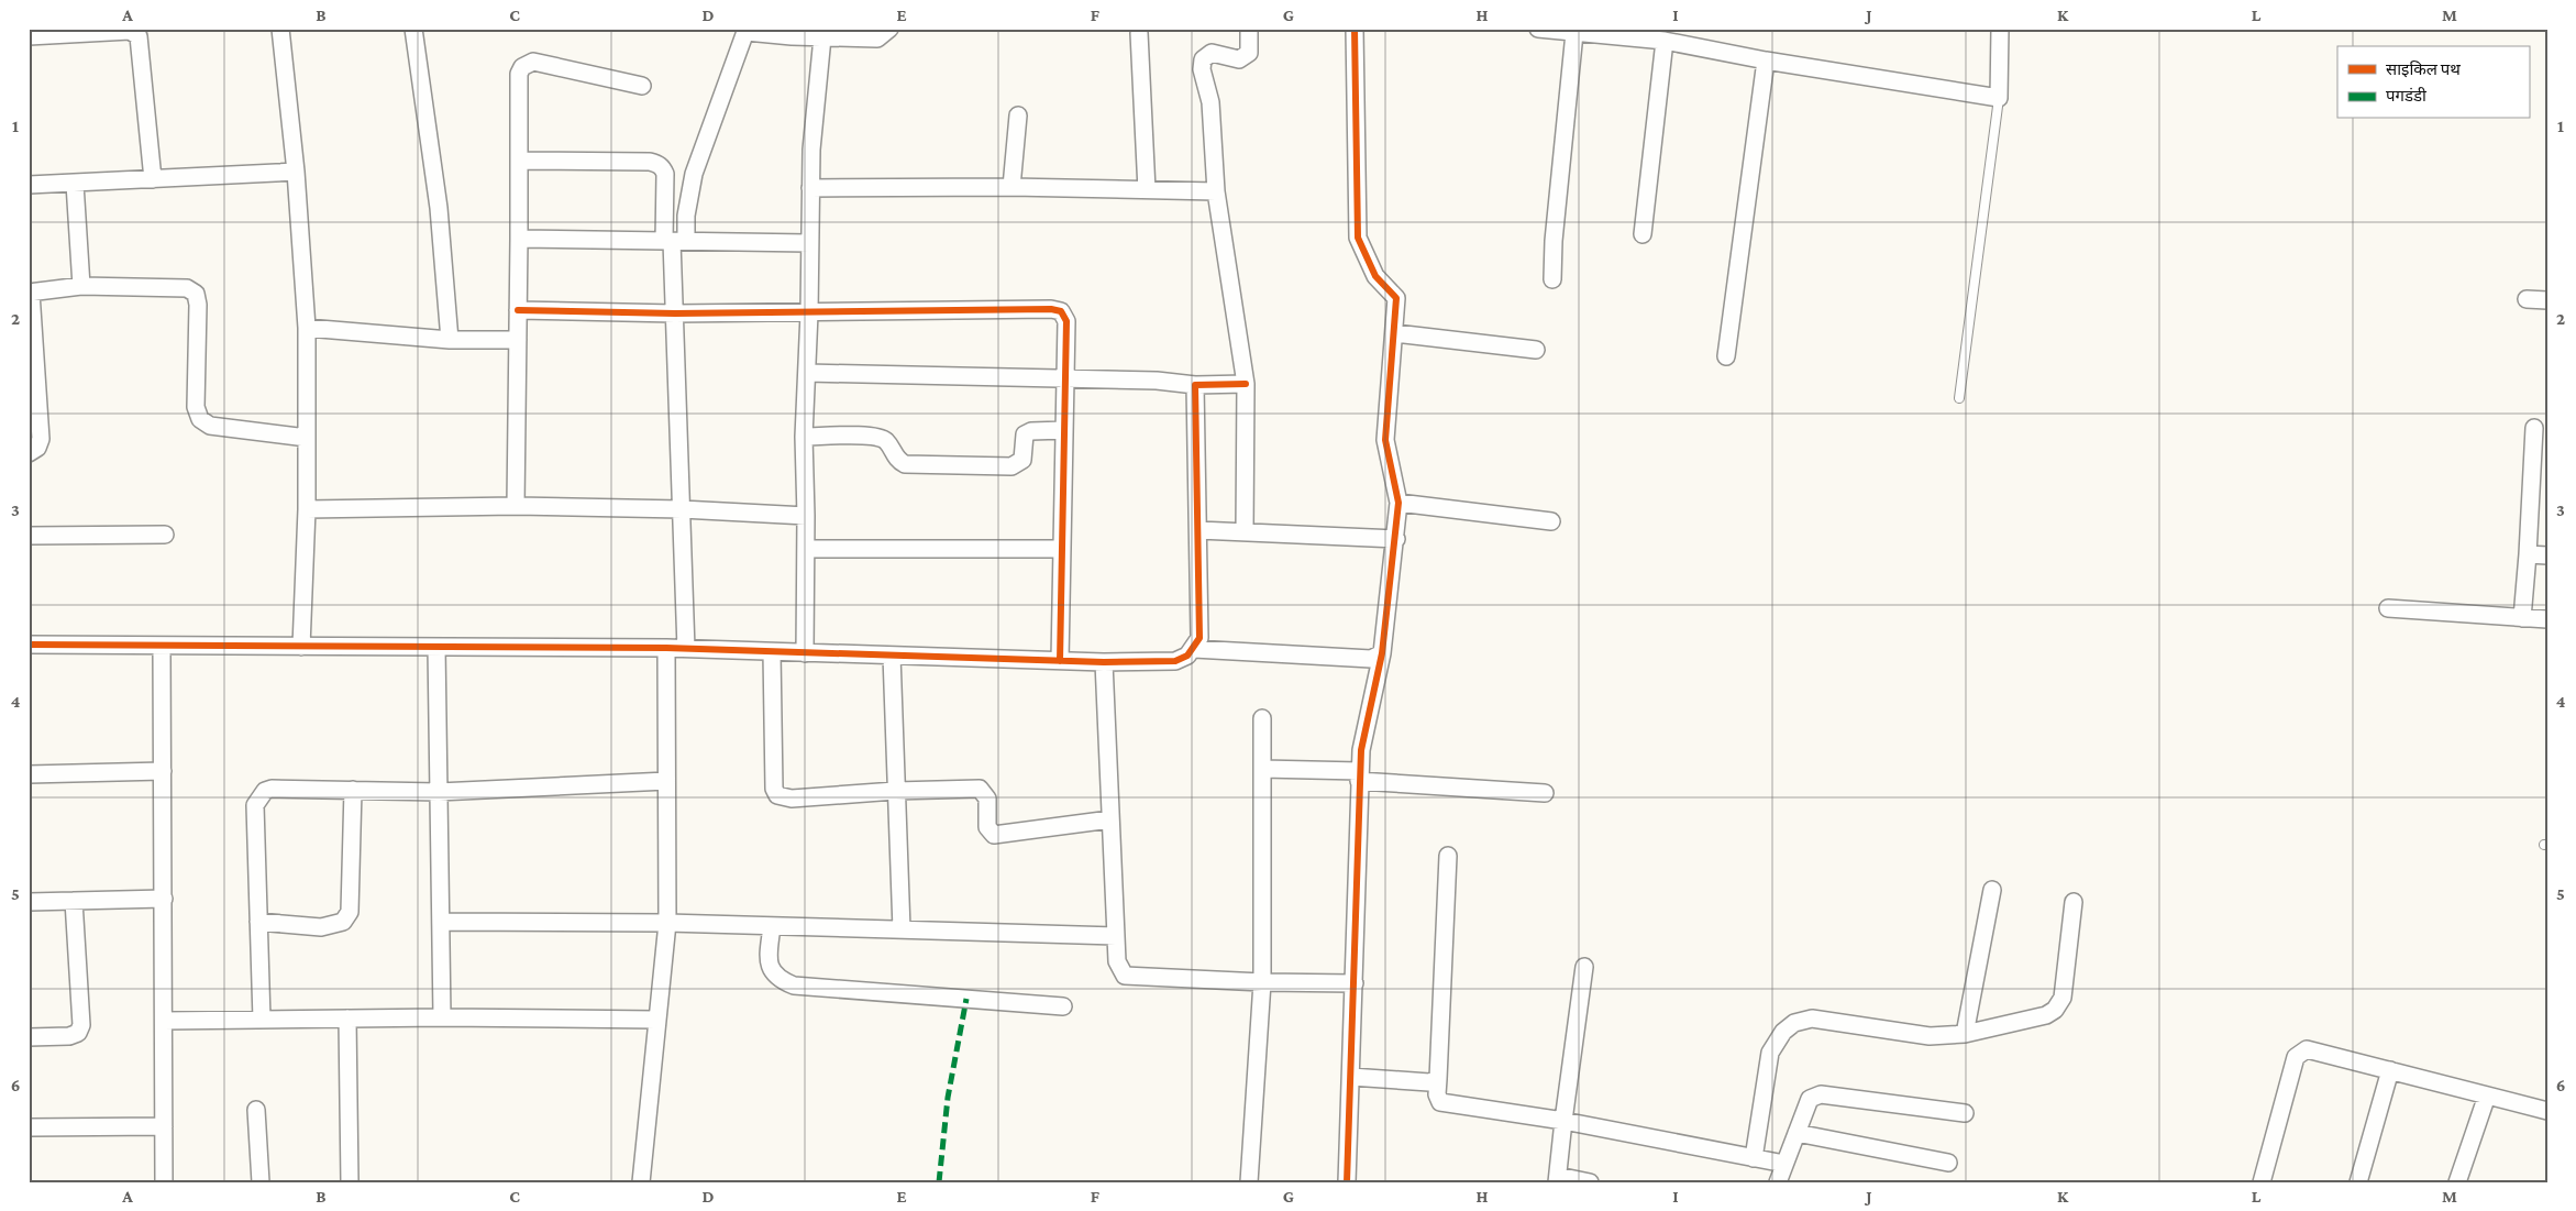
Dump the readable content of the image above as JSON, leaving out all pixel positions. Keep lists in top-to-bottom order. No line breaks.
{"legend":["साइकिल पथ","पगडंडी"],"grid":{"columns":["A","B","C","D","E","F","G","H","I","J","K","L","M"],"rows":["1","2","3","4","5","6"]}}
